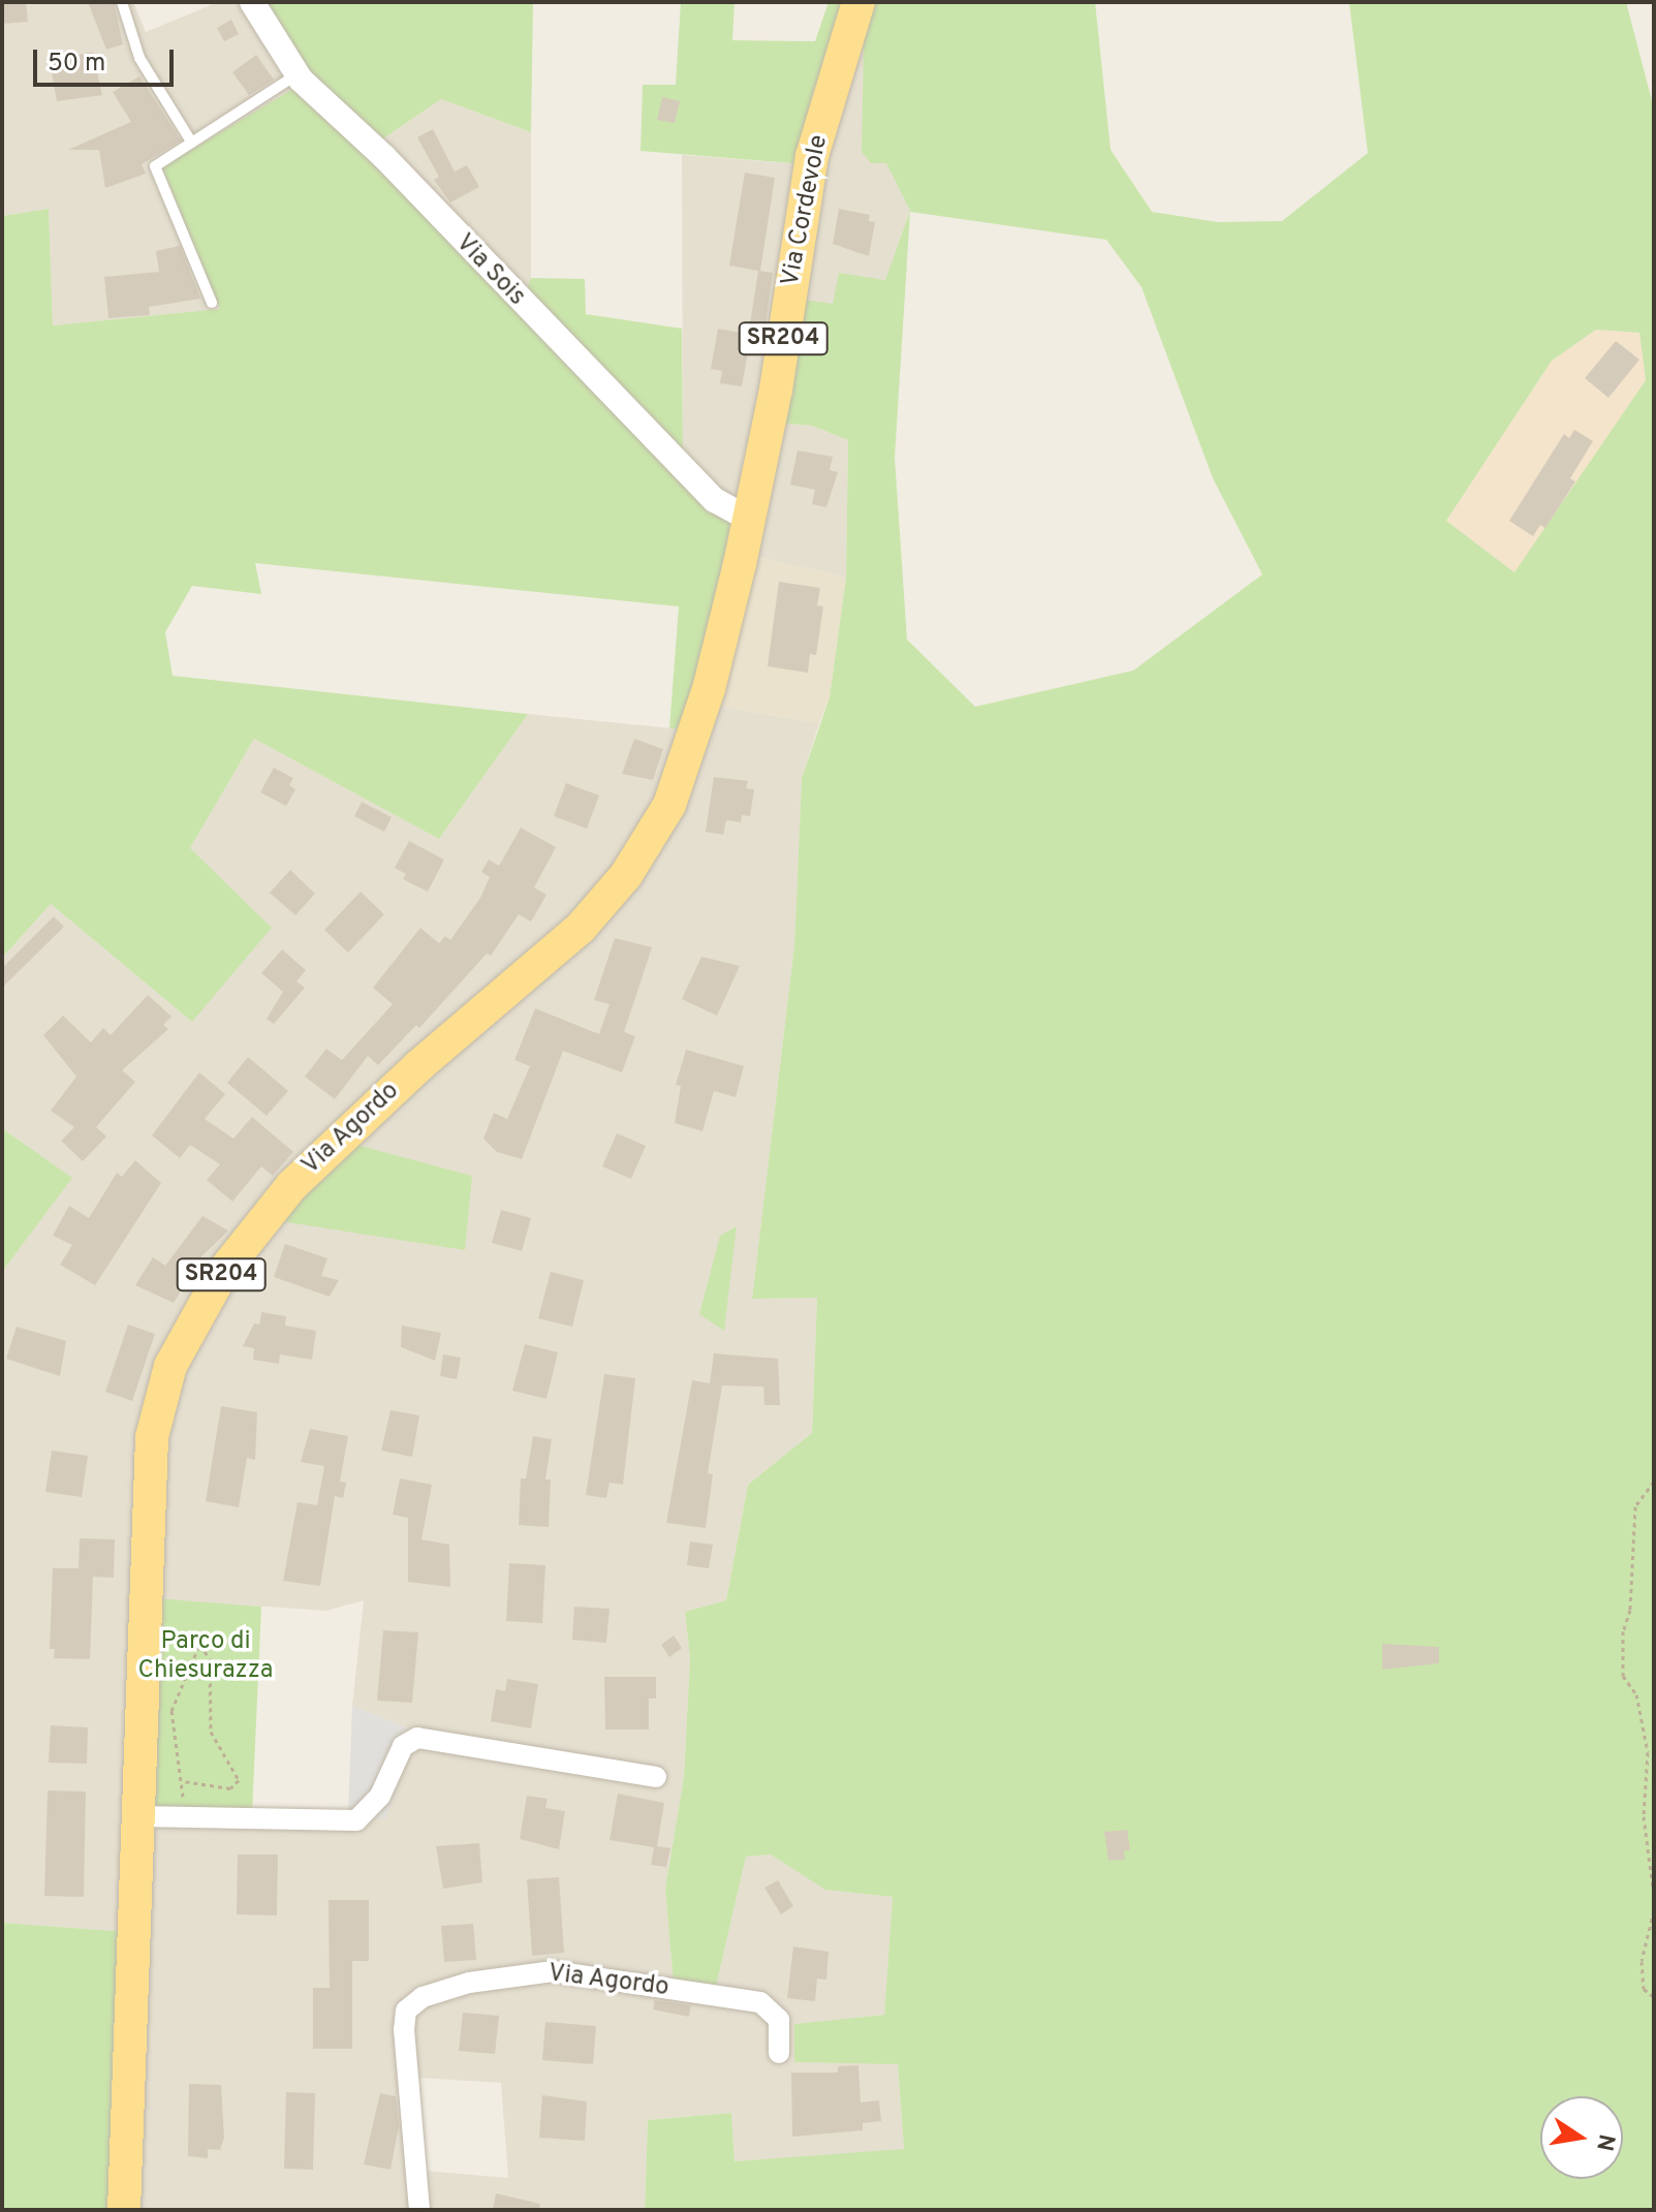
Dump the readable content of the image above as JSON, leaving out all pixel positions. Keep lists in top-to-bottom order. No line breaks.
{"streets":{"main road":["Via Cordevole","SR204","Via Agordo"],"street":["Via Sois"]},"crossings":[["Via Cordevole","Via Sois"],["Via Cordevole","Via Agordo"],["Via Sois","Via Agordo"]],"parks":["Parco di Chiesurazza"],"scale_bar":"50 m","north":"right"}
